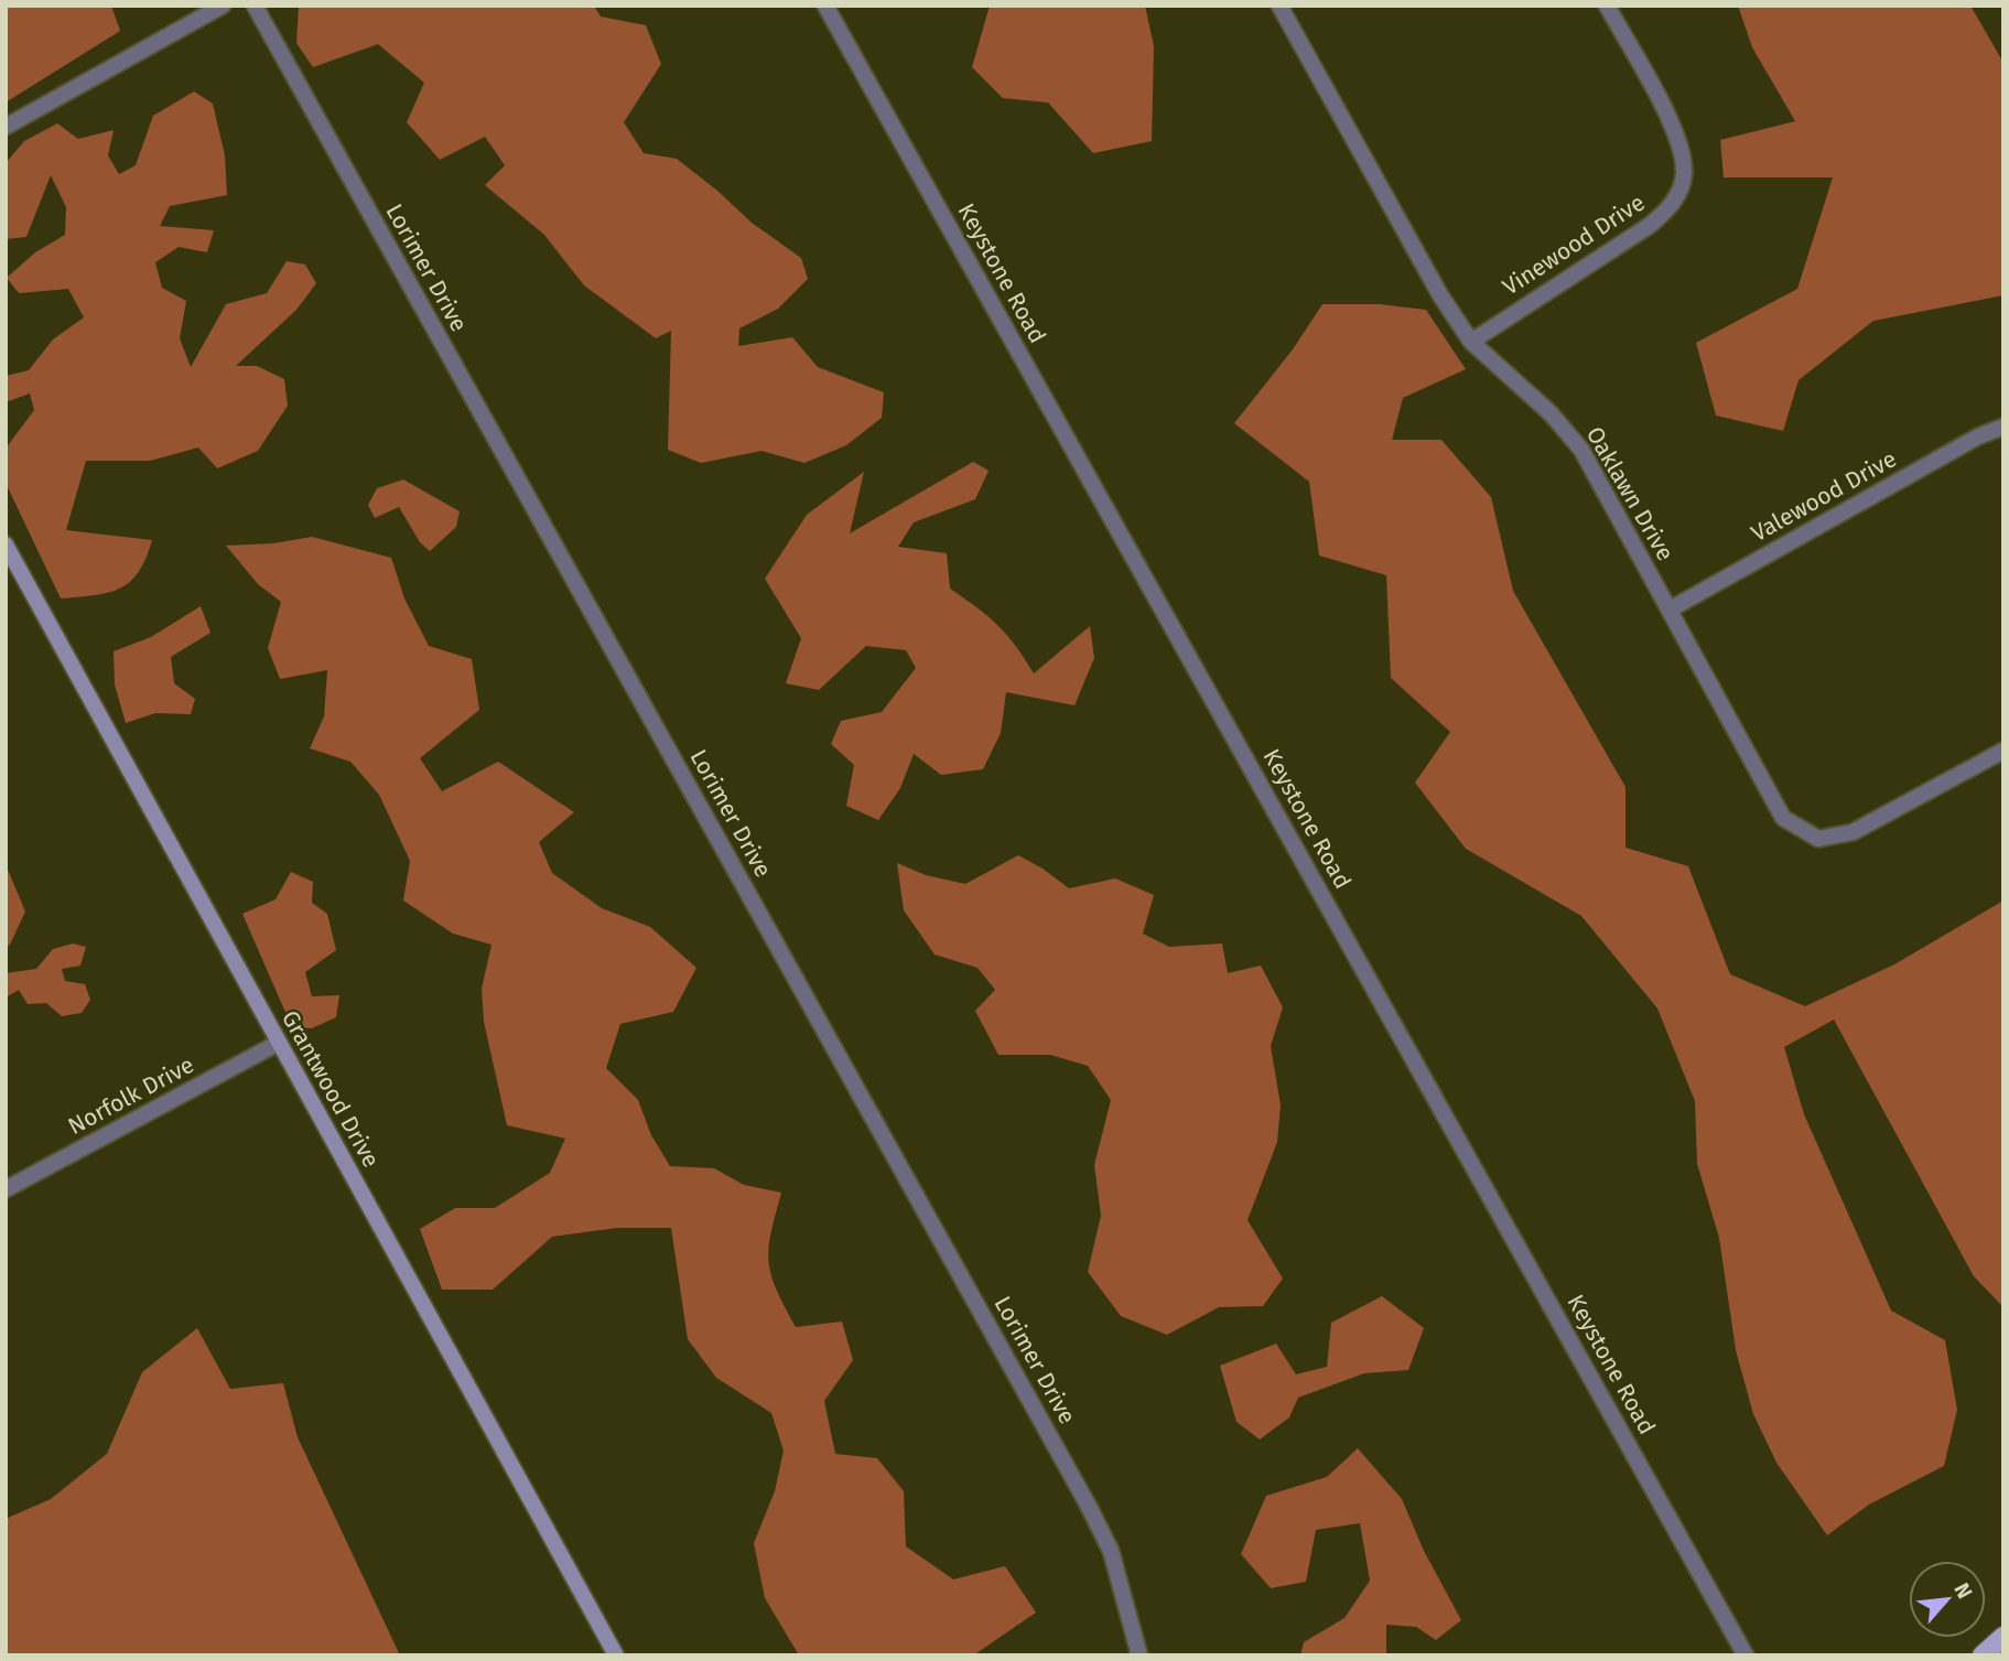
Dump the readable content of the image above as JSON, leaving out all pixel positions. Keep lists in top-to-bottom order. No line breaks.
{"streets":{"street":["Vinewood Drive","Lorimer Drive","Keystone Road","Oaklawn Drive","Valewood Drive","Grantwood Drive","Norfolk Drive"]},"crossings":[["Vinewood Drive","Oaklawn Drive"],["Oaklawn Drive","Valewood Drive"],["Grantwood Drive","Norfolk Drive"]],"north":"top right"}
